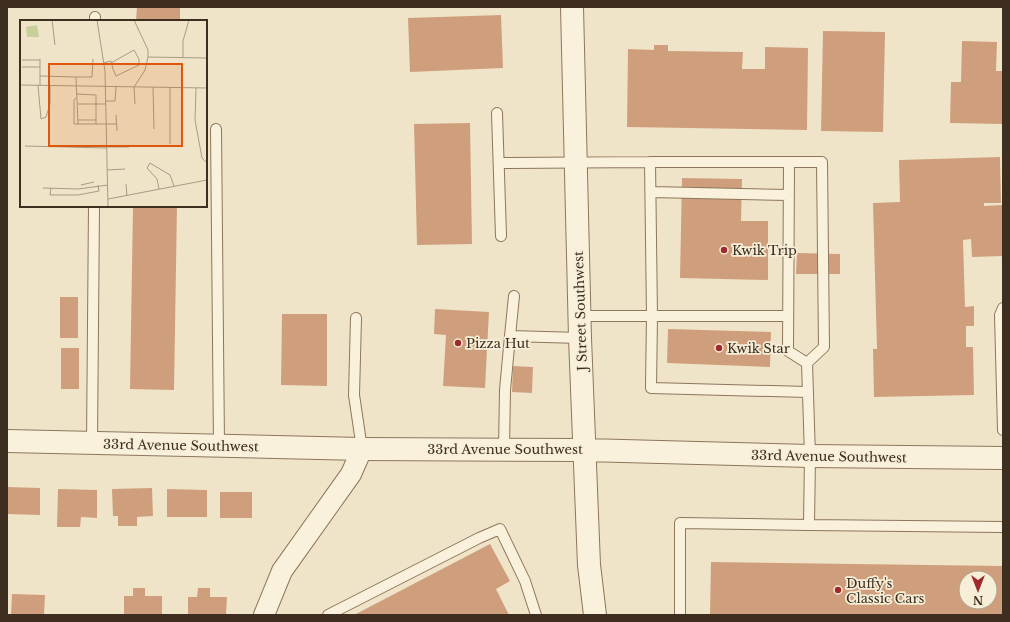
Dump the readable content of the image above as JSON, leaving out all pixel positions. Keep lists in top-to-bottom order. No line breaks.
{"streets":{"street":["J Street Southwest","33rd Avenue Southwest"]},"crossings":[["J Street Southwest","33rd Avenue Southwest"]],"places":["Kwik Trip","Pizza Hut","Kwik Star","Duffy's Classic Cars"],"north":"bottom"}
